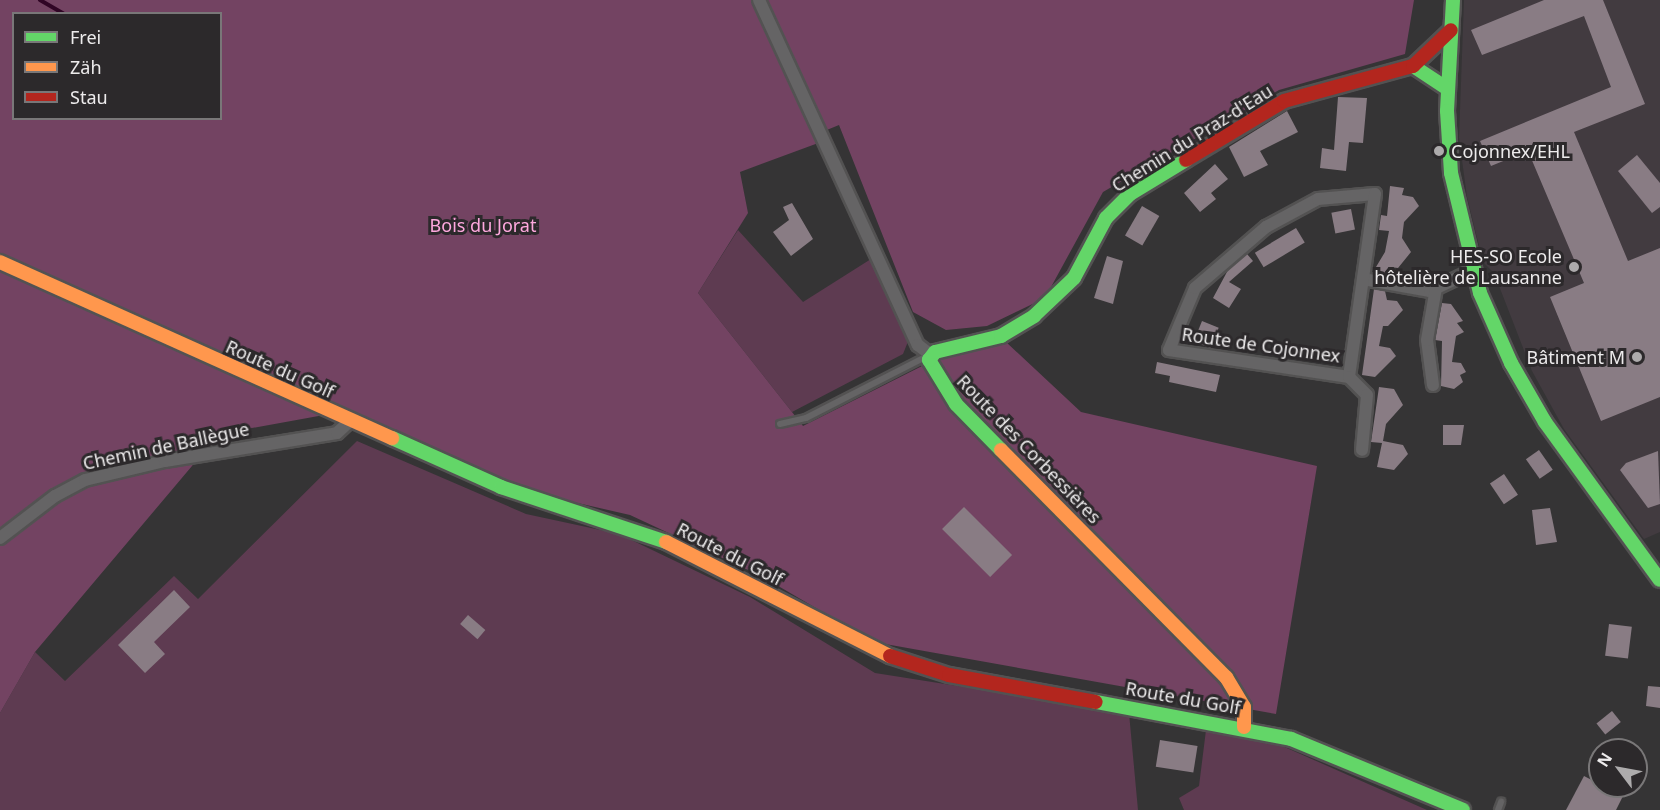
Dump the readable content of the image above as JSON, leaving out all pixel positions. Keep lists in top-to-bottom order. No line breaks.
{"streets":{"street":["Chemin du Praz-d'Eau","Route de Cojonnex","Route du Golf","Chemin de Ballègue","Route des Corbessières"]},"crossings":[["Chemin du Praz-d'Eau","Route des Corbessières"],["Route du Golf","Chemin de Ballègue"],["Route du Golf","Route des Corbessières"]],"parks":["Bois du Jorat"],"places":["Cojonnex/EHL","HES-SO Ecole hôtelière de Lausanne","Bâtiment M"],"legend":["Frei","Zäh","Stau"],"north":"top left"}
